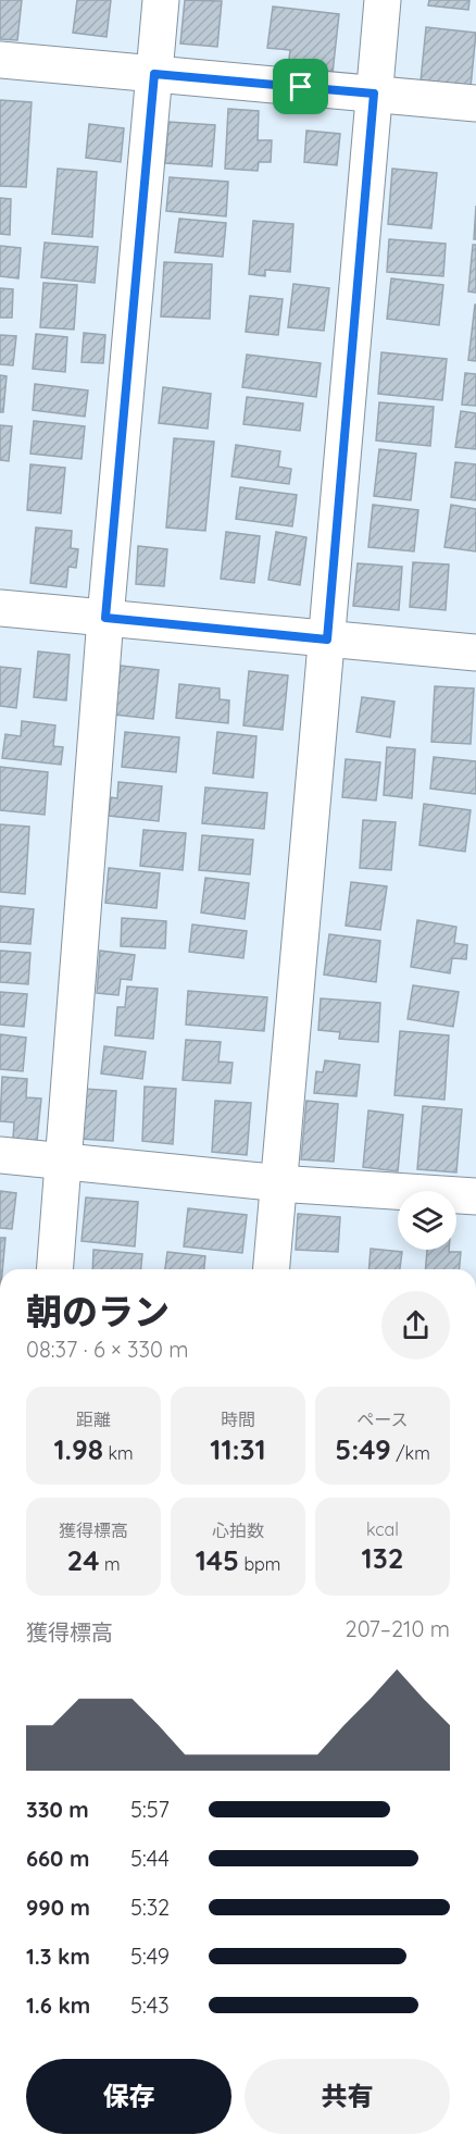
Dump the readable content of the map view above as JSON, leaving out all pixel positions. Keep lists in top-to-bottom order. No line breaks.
{"page":{"heading":["朝のラン","08:37 · 6 × 330 m"],"stats":[["距離","1.98 km"],["時間","11:31"],["ペース","5:49 /km"],["獲得標高","24 m"],["心拍数","145 bpm"],["kcal","132"]],"chart":["獲得標高","207–210 m"],"list":[{"name":"330 m","note":"5:57"},{"name":"660 m","note":"5:44"},{"name":"990 m","note":"5:32"},{"name":"1.3 km","note":"5:49"},{"name":"1.6 km","note":"5:43"}],"buttons":["保存","共有"]}}
